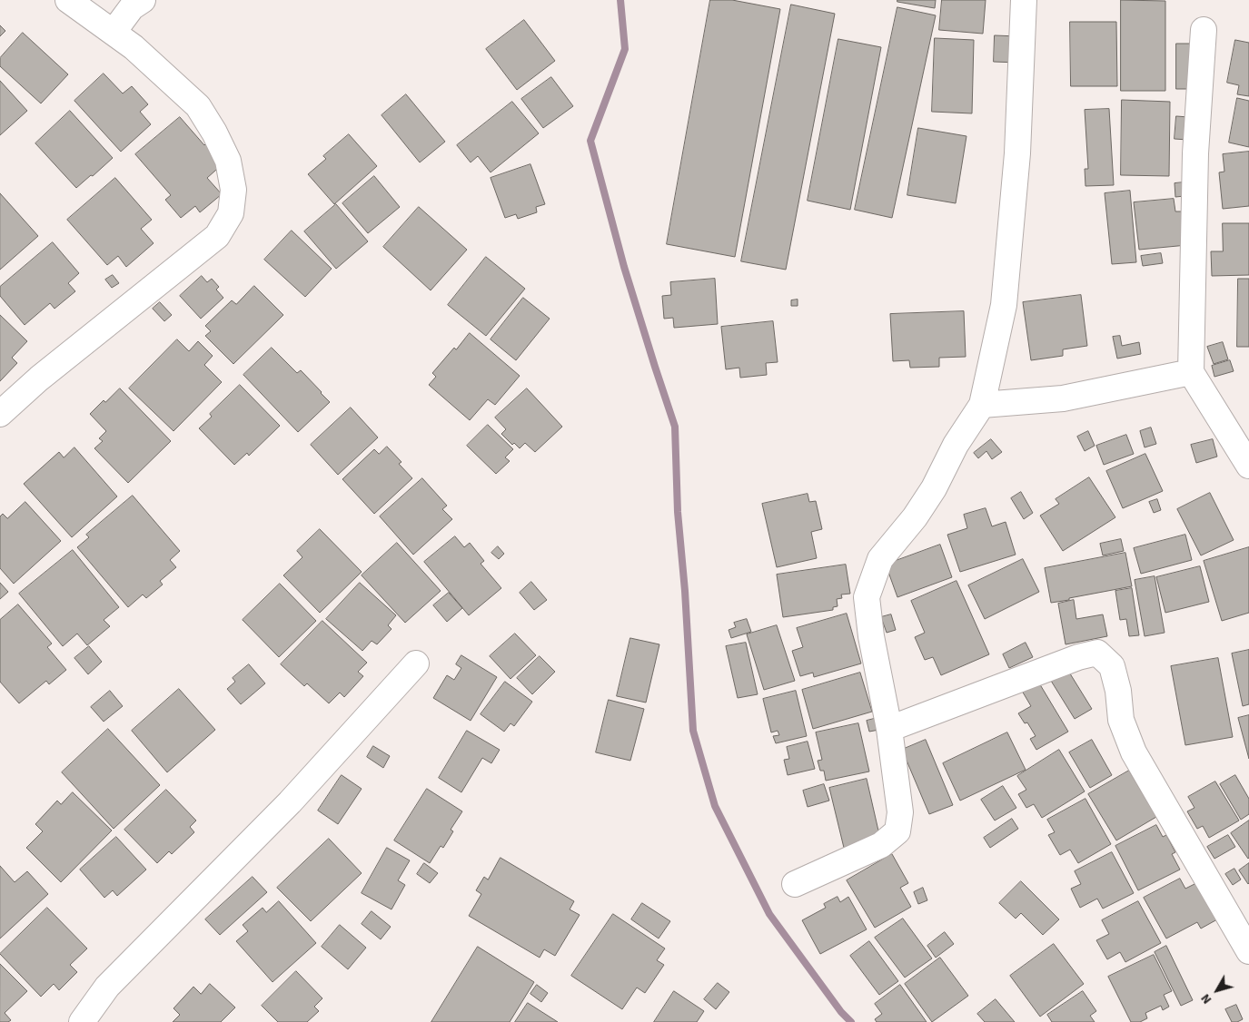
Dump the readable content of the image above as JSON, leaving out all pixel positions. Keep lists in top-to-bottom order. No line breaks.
{"north":"bottom left"}
